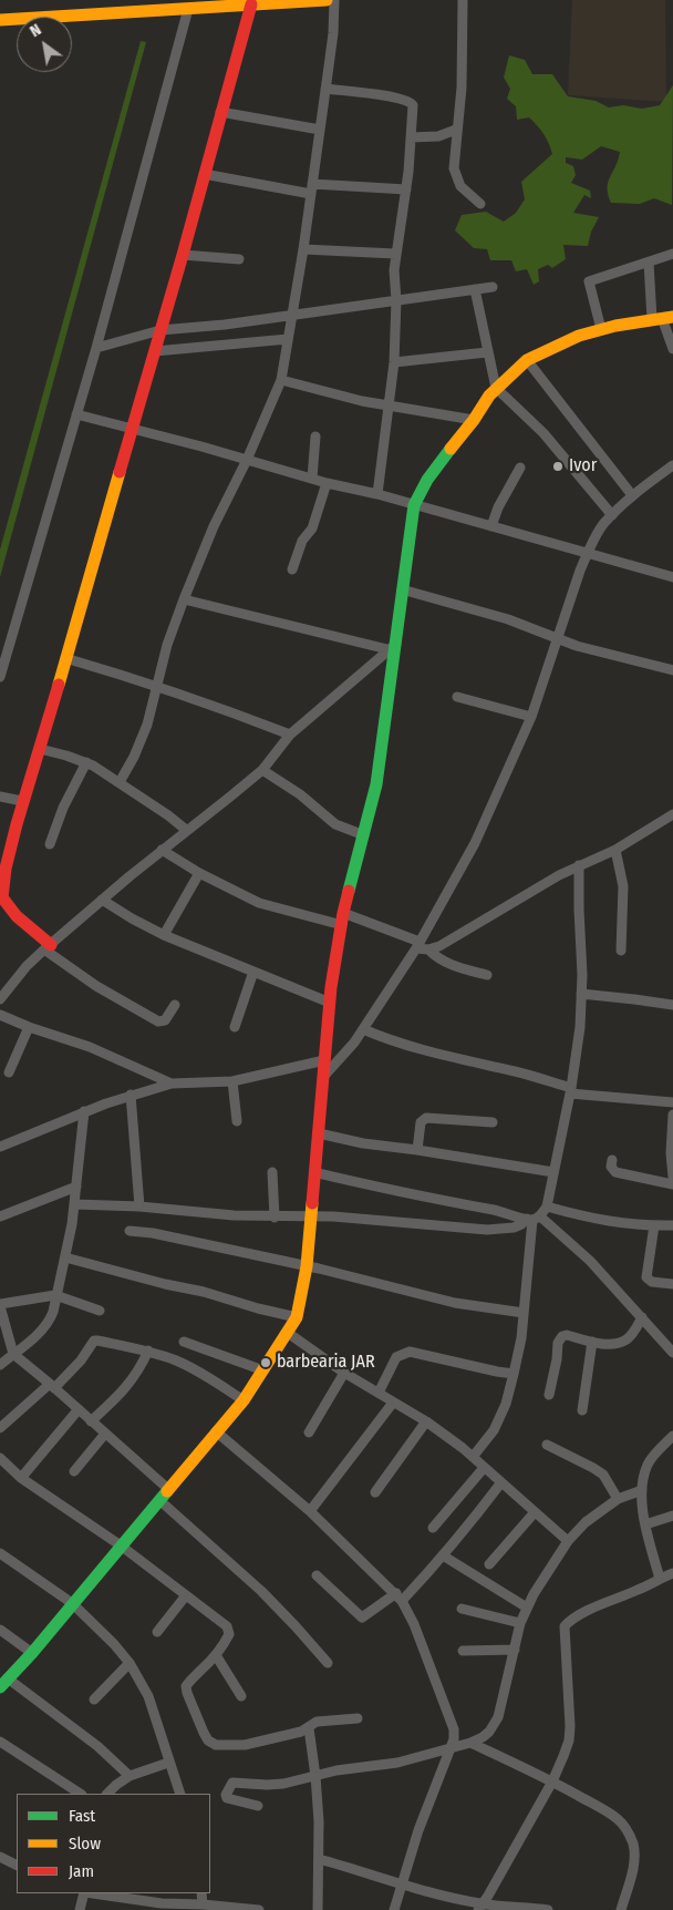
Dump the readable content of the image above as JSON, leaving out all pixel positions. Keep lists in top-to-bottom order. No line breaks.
{"places":["Ivor","barbearia JAR"],"legend":["Fast","Slow","Jam"],"north":"top left"}
